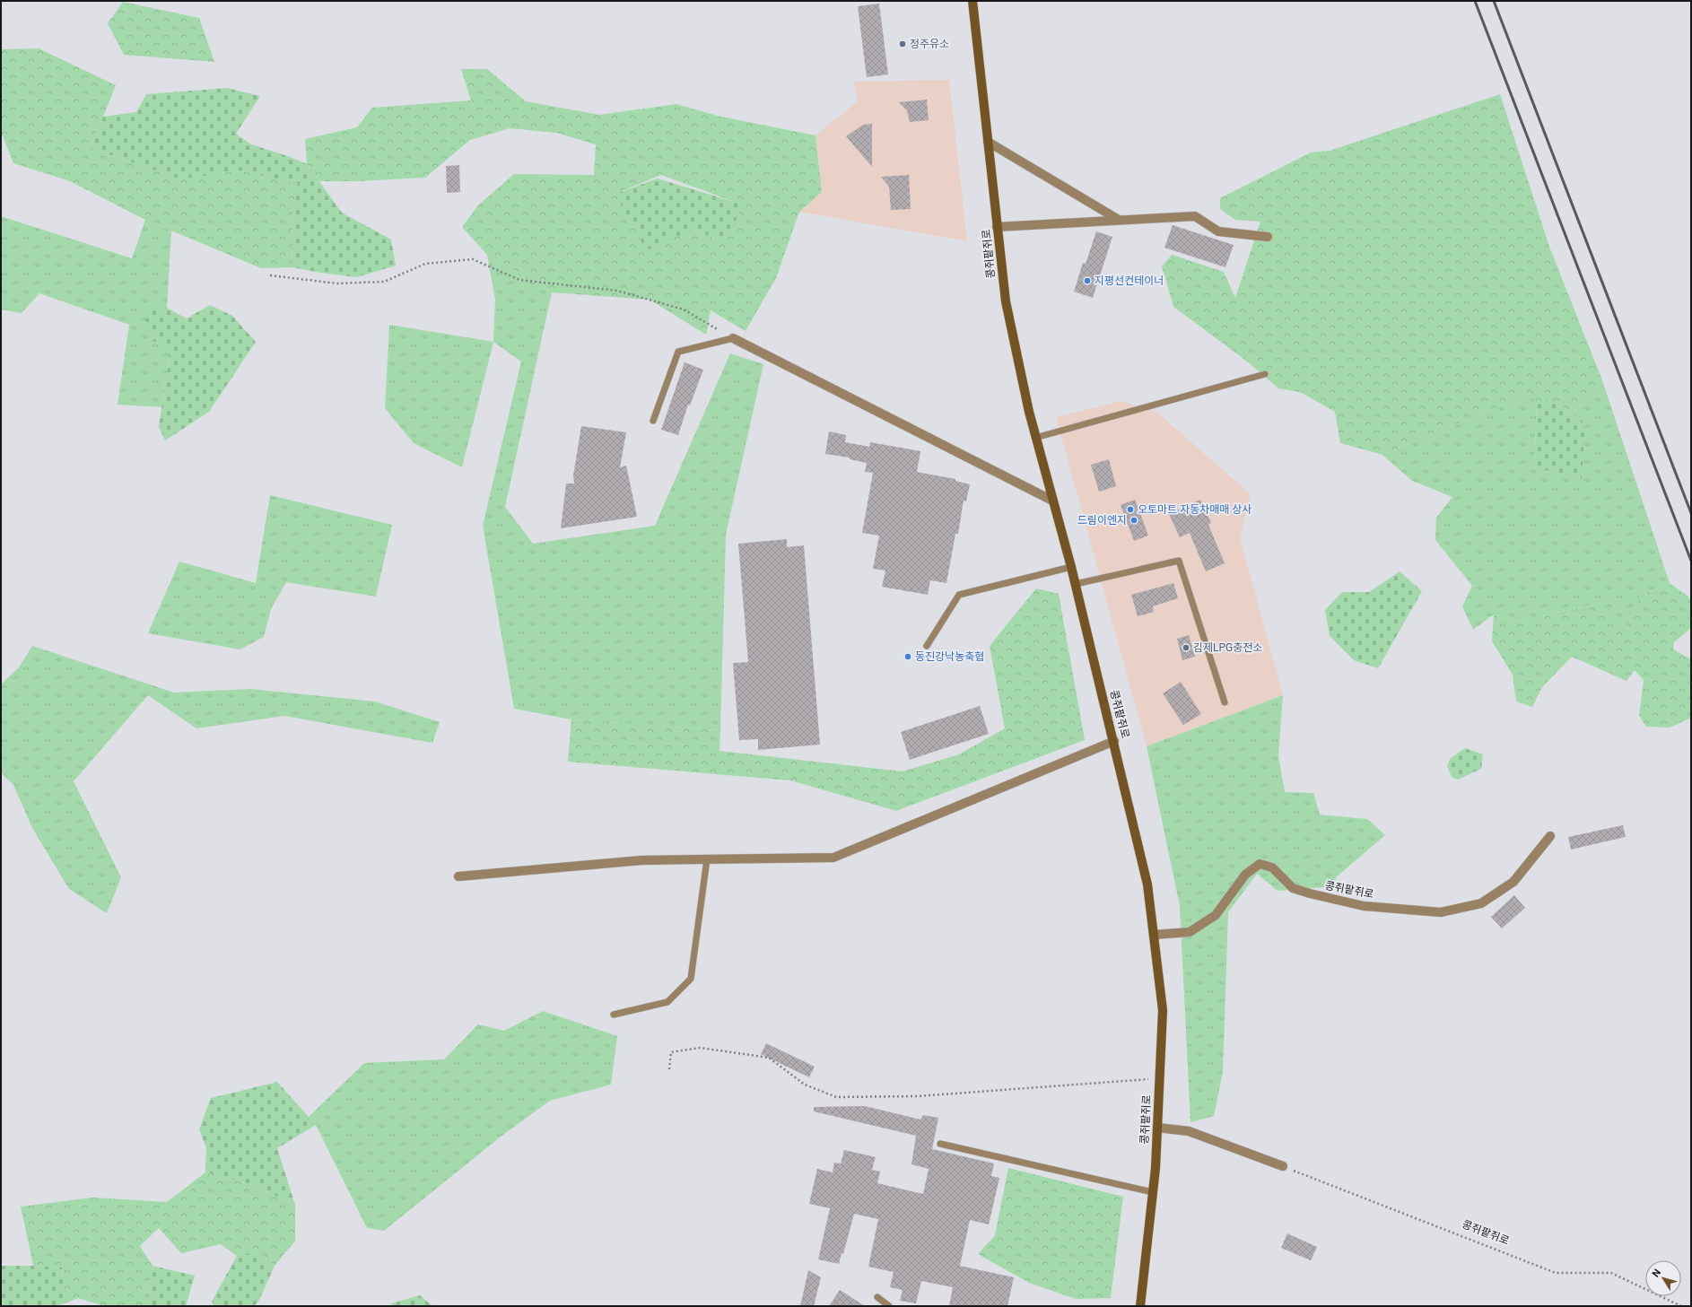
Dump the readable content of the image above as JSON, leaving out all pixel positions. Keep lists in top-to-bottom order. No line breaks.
{"streets":{"main road":["콩쥐팥쥐로"]},"places":["정주유소","지평선컨테이너","오토마트 자동차매매 상사","드림이엔지","김제LPG충전소","동진강낙농축협"],"north":"top left"}
